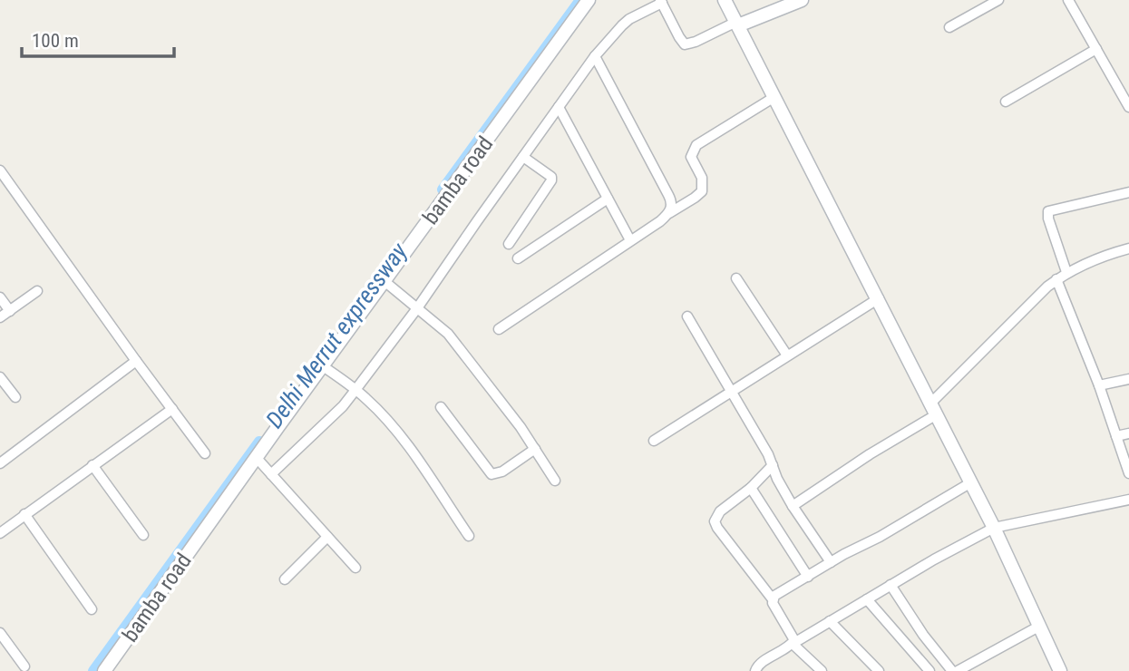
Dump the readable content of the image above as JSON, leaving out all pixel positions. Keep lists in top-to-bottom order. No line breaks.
{"streets":{"street":["bamba road"]},"water":["Delhi Merrut expressway"],"scale_bar":"100 m"}
